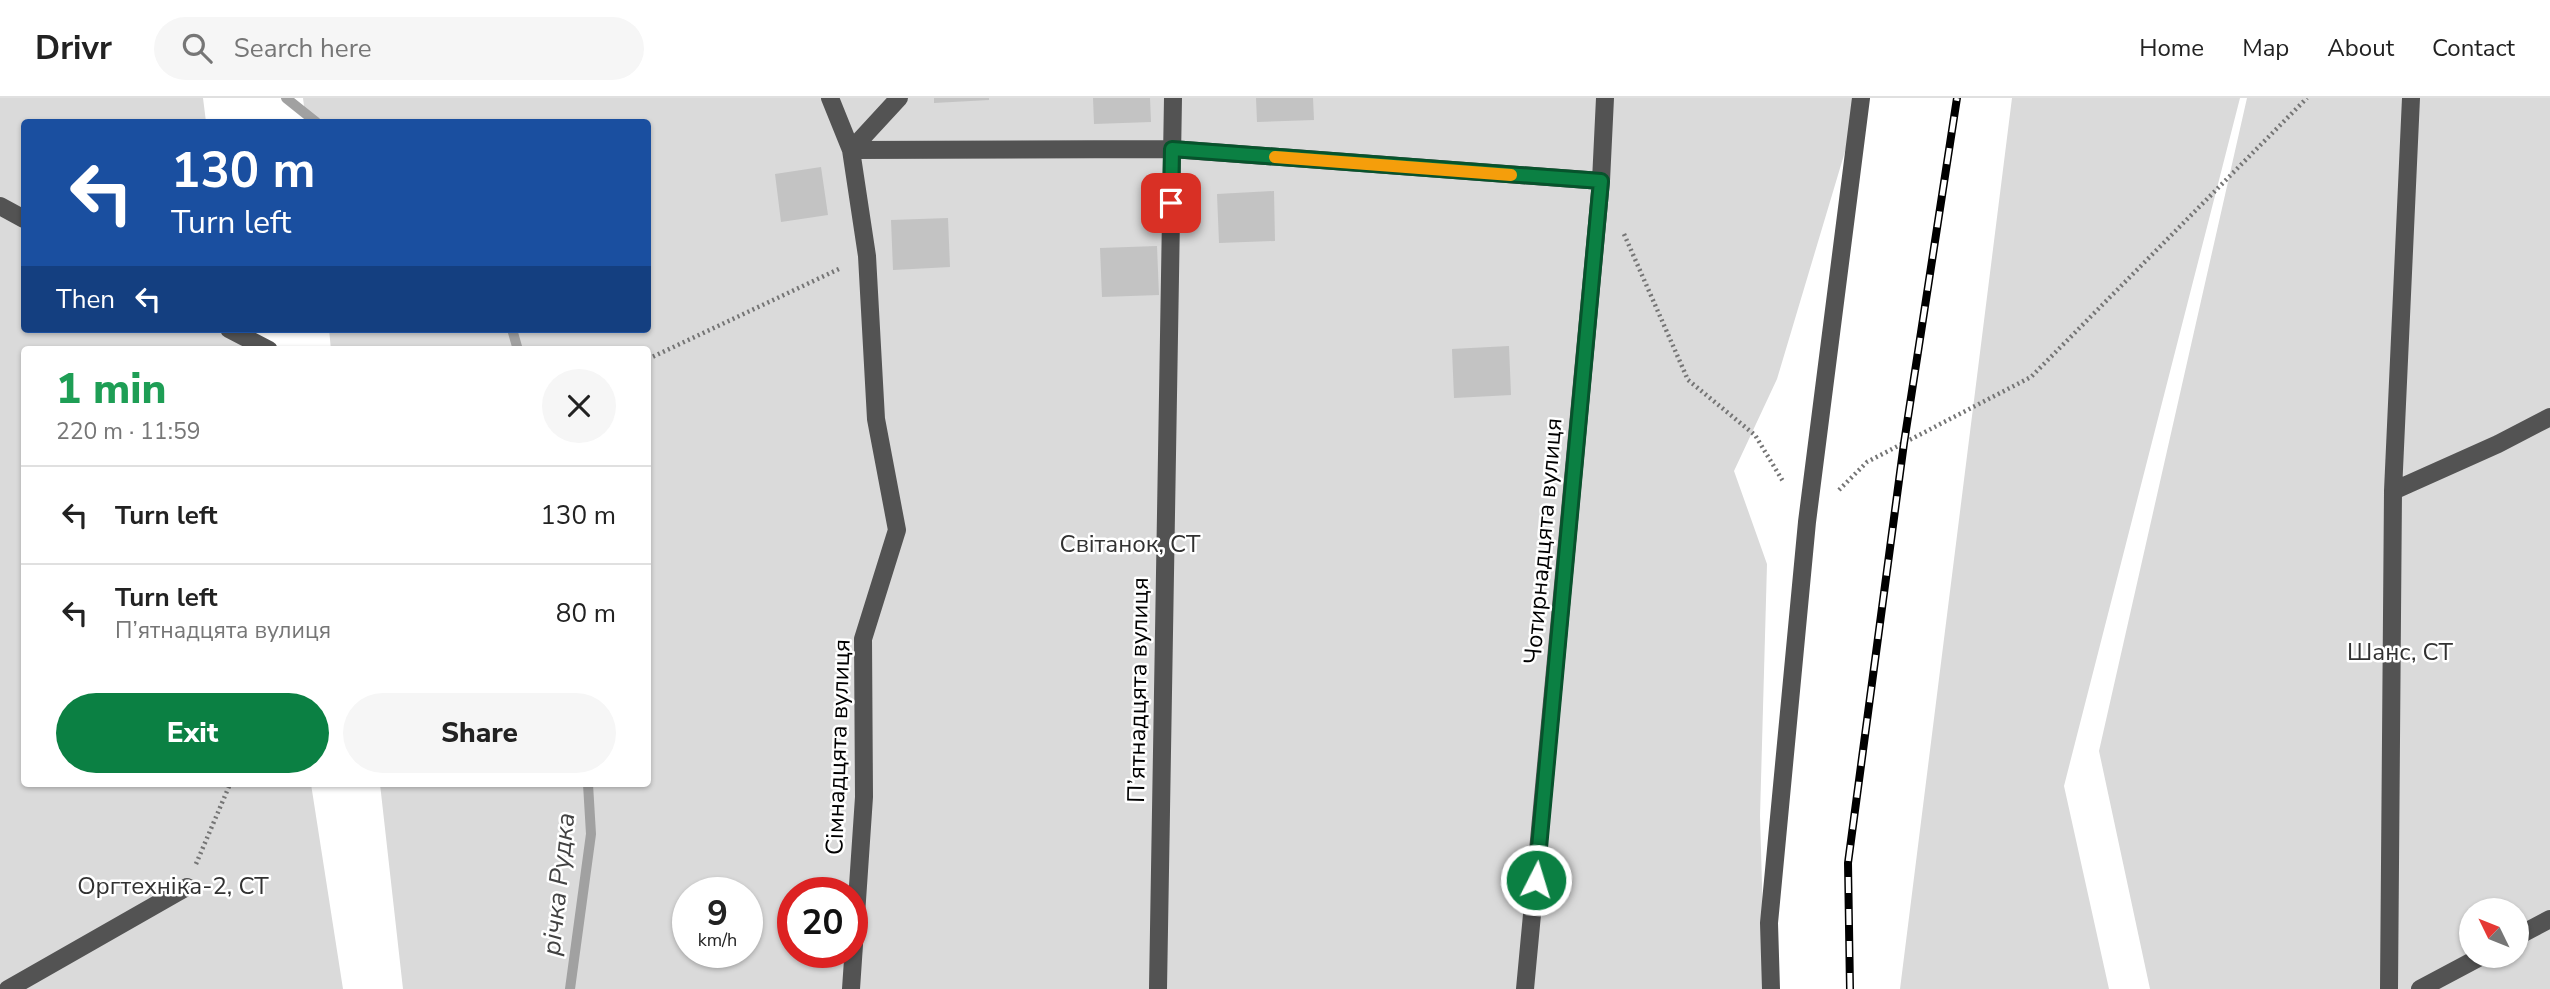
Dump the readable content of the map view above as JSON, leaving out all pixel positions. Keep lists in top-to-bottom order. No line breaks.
{"streets":{"street":["Чотирнадцята вулиця","П’ятнадцята вулиця","Сімнадцята вулиця"]},"water":["річка Рудка"],"parks":["Світанок, СТ","Шанс, СТ","Оргтехніка-2, СТ"],"north":"top left","page":{"header":"Drivr","search":"Search here","nav":["Home","Map","About","Contact"],"turn":["130 m","Turn left"],"then":"Then","heading":["1 min","220 m · 11:59"],"list":[{"name":"Turn left","value":"130 m"},{"name":"Turn left","note":"П’ятнадцята вулиця","value":"80 m"}],"buttons":["Exit","Share"],"speed":"9 km/h","limit":"20"}}
